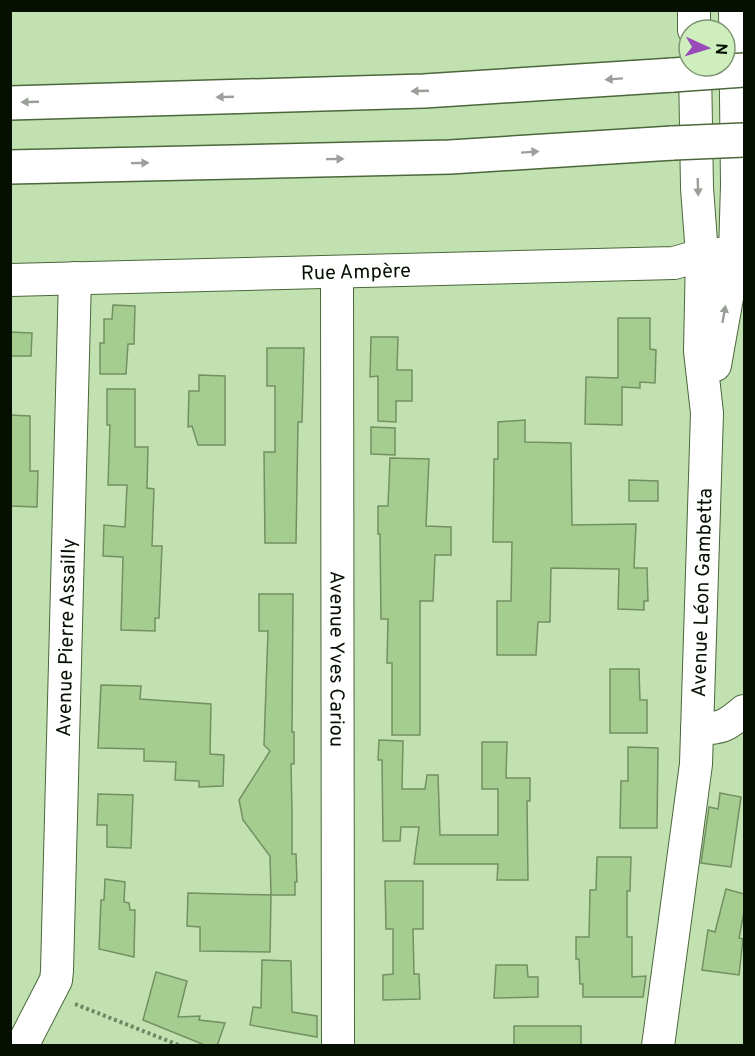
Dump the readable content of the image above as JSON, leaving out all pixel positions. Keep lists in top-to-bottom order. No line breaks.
{"streets":{"street":["Rue Ampère","Avenue Léon Gambetta","Avenue Pierre Assailly","Avenue Yves Cariou"]},"crossings":[["Rue Ampère","Avenue Léon Gambetta"],["Rue Ampère","Avenue Pierre Assailly"],["Rue Ampère","Avenue Yves Cariou"]],"north":"right"}
